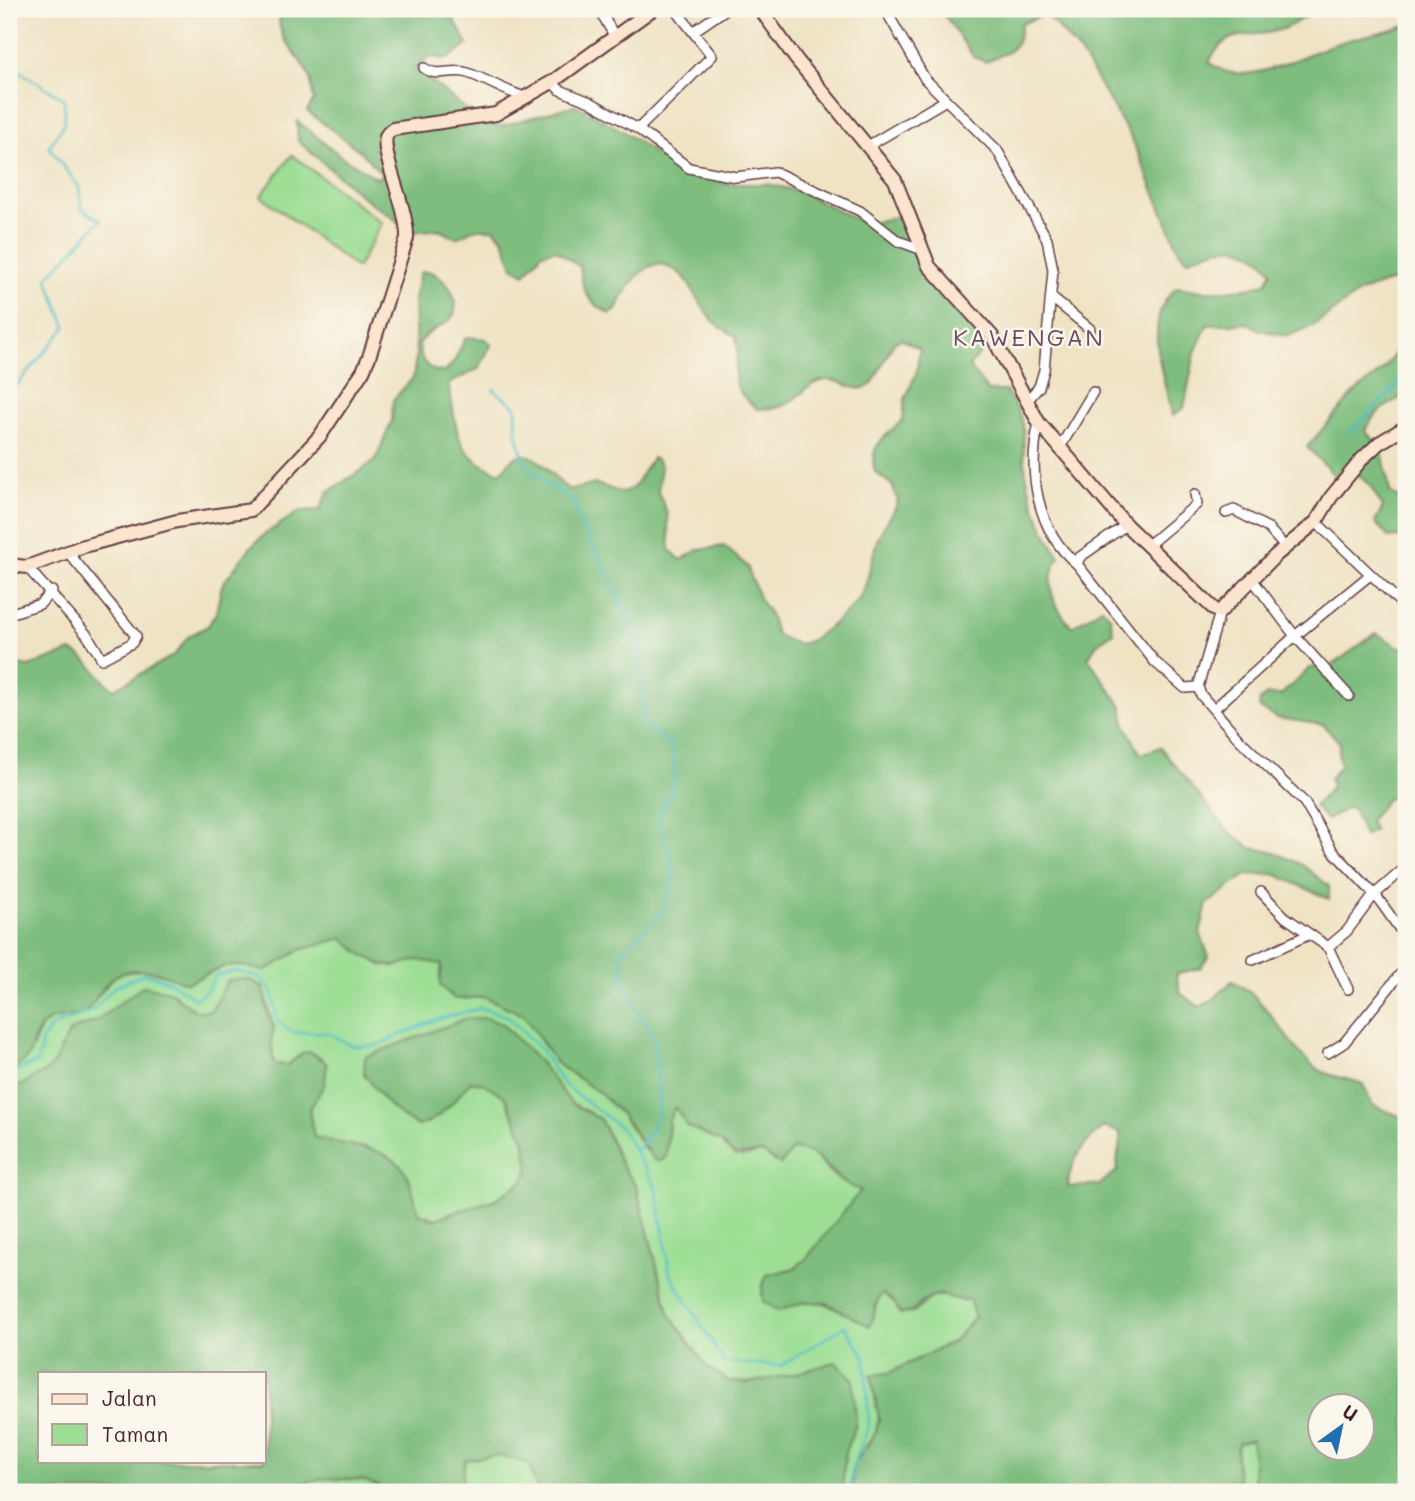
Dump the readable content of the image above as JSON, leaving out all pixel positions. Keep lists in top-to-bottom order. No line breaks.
{"districts":["KAWENGAN"],"legend":["Jalan","Taman"],"north":"top right"}
